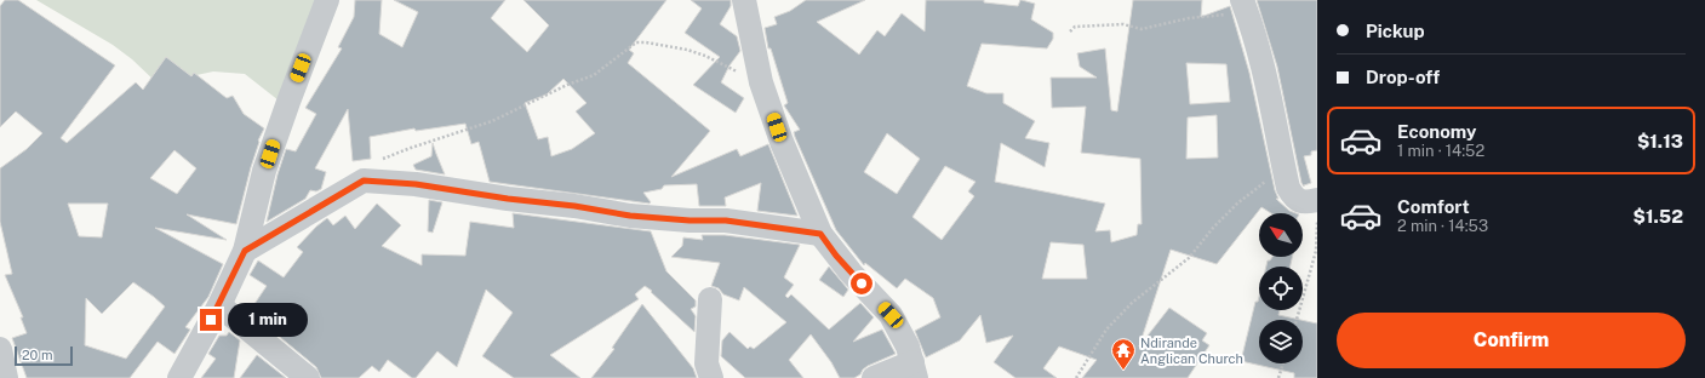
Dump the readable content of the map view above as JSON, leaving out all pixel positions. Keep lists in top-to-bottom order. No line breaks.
{"places":{"temple":["Ndirande Anglican Church"]},"scale_bar":"20 m","north":"top left","page":{"banner":["Pickup","Drop-off"],"list":[{"name":"Economy","note":"1 min · 14:52","value":"$1.13"},{"name":"Comfort","note":"2 min · 14:53","value":"$1.52"}],"bubble":"1 min","buttons":"Confirm","scale":"20 m"}}
